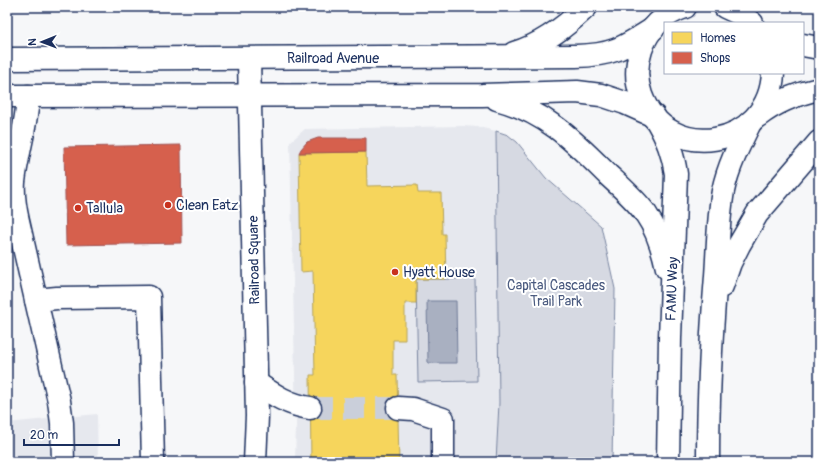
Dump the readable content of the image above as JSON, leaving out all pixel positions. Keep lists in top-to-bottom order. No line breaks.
{"streets":{"street":["Railroad Avenue","Railroad Square","FAMU Way"]},"crossings":[["Railroad Avenue","Railroad Square"],["Railroad Avenue","FAMU Way"]],"parks":["Capital Cascades Trail Park"],"places":["Clean Eatz","Tallula","Hyatt House"],"legend":["Homes","Shops"],"scale_bar":"20 m","north":"left"}
